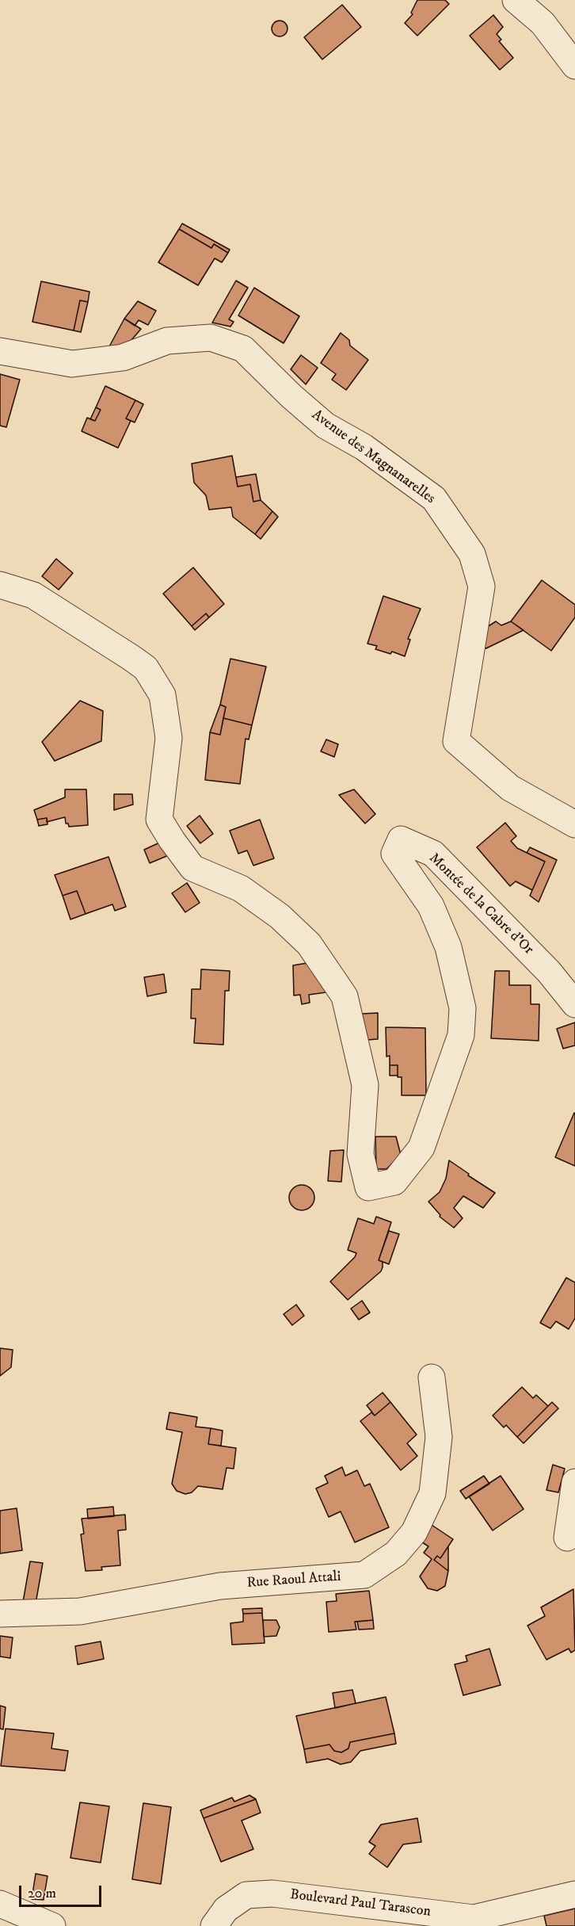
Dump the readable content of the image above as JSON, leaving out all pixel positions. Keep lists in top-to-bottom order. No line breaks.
{"streets":{"street":["Avenue des Magnanarelles","Montée de la Cabre d'Or","Rue Raoul Attali","Boulevard Paul Tarascon"]},"scale_bar":"20 m"}
